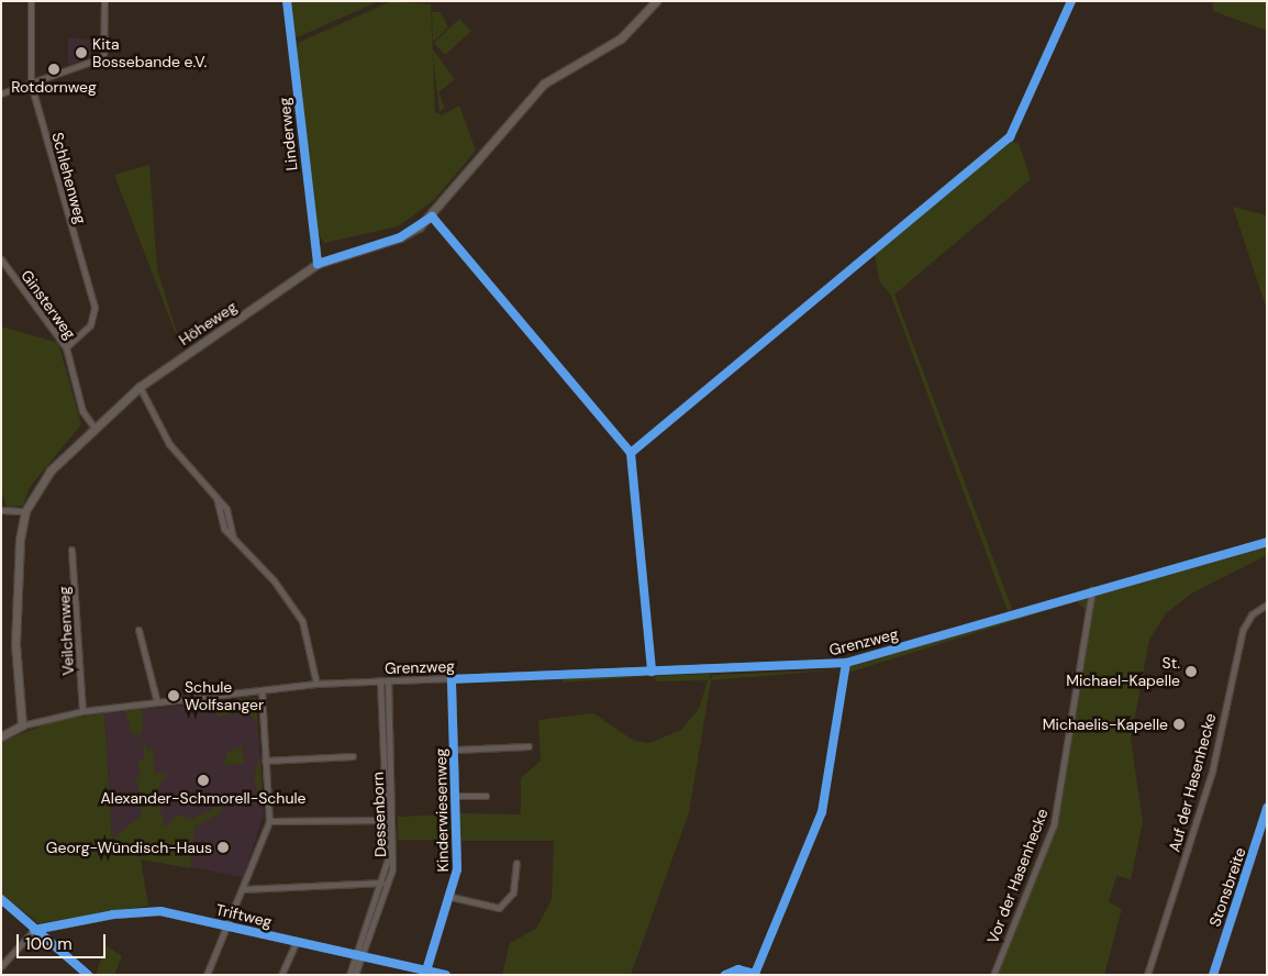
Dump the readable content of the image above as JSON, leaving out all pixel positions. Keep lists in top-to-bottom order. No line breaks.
{"streets":{"street":["Linderweg","Schlehenweg","Ginsterweg","Höheweg","Veilchenweg","Grenzweg","Auf der Hasenhecke","Kinderwiesenweg","Dessenborn","Vor der Hasenhecke","Stonsbreite","Triftweg"]},"crossings":[["Linderweg","Höheweg"],["Schlehenweg","Ginsterweg"],["Ginsterweg","Höheweg"],["Höheweg","Grenzweg"],["Veilchenweg","Grenzweg"],["Grenzweg","Kinderwiesenweg"],["Grenzweg","Dessenborn"],["Grenzweg","Vor der Hasenhecke"],["Kinderwiesenweg","Triftweg"],["Dessenborn","Triftweg"]],"places":["Kita Bossebande e.V.","Rotdornweg","St. Michael-Kapelle","Schule Wolfsanger","Michaelis-Kapelle","Alexander-Schmorell-Schule","Georg-Wündisch-Haus"],"scale_bar":"100 m"}
